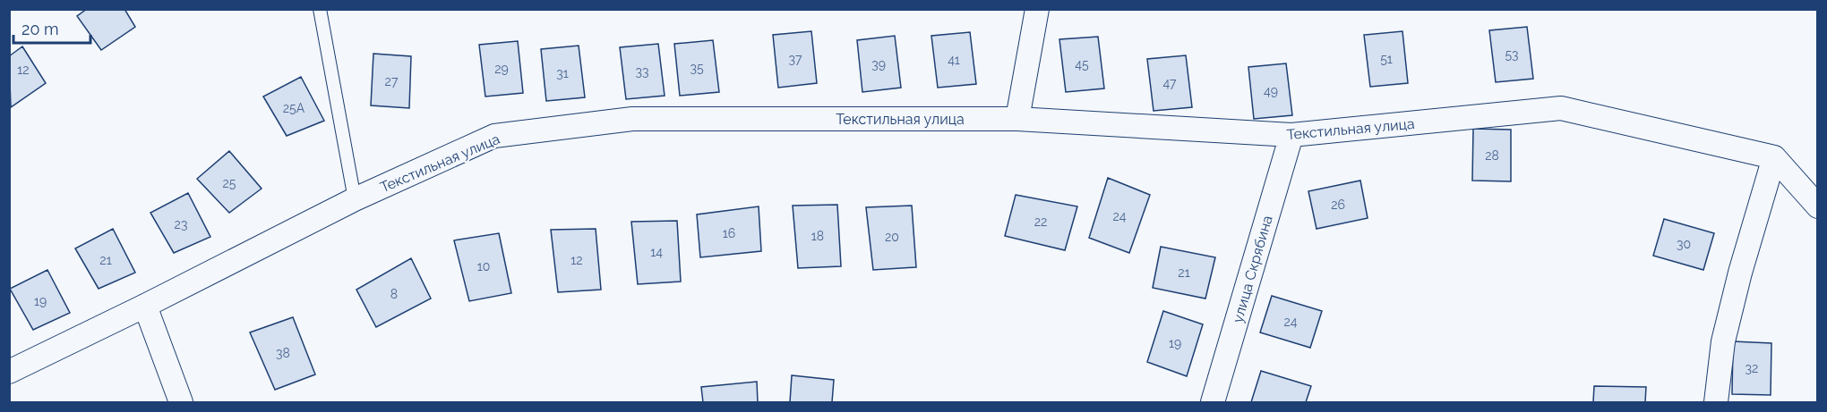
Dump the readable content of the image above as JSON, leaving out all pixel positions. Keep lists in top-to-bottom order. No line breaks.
{"streets":{"street":["Текстильная улица","улица Скрябина"]},"crossings":[["Текстильная улица","улица Скрябина"]],"house_numbers":["53","37","51","41","39","45","35","29","12","33","31","27","47","49","25А","28","25","26","24","22","23","16","18","20","30","14","21","12","10","21","8","19","24","19","38","32"],"scale_bar":"20 m"}
